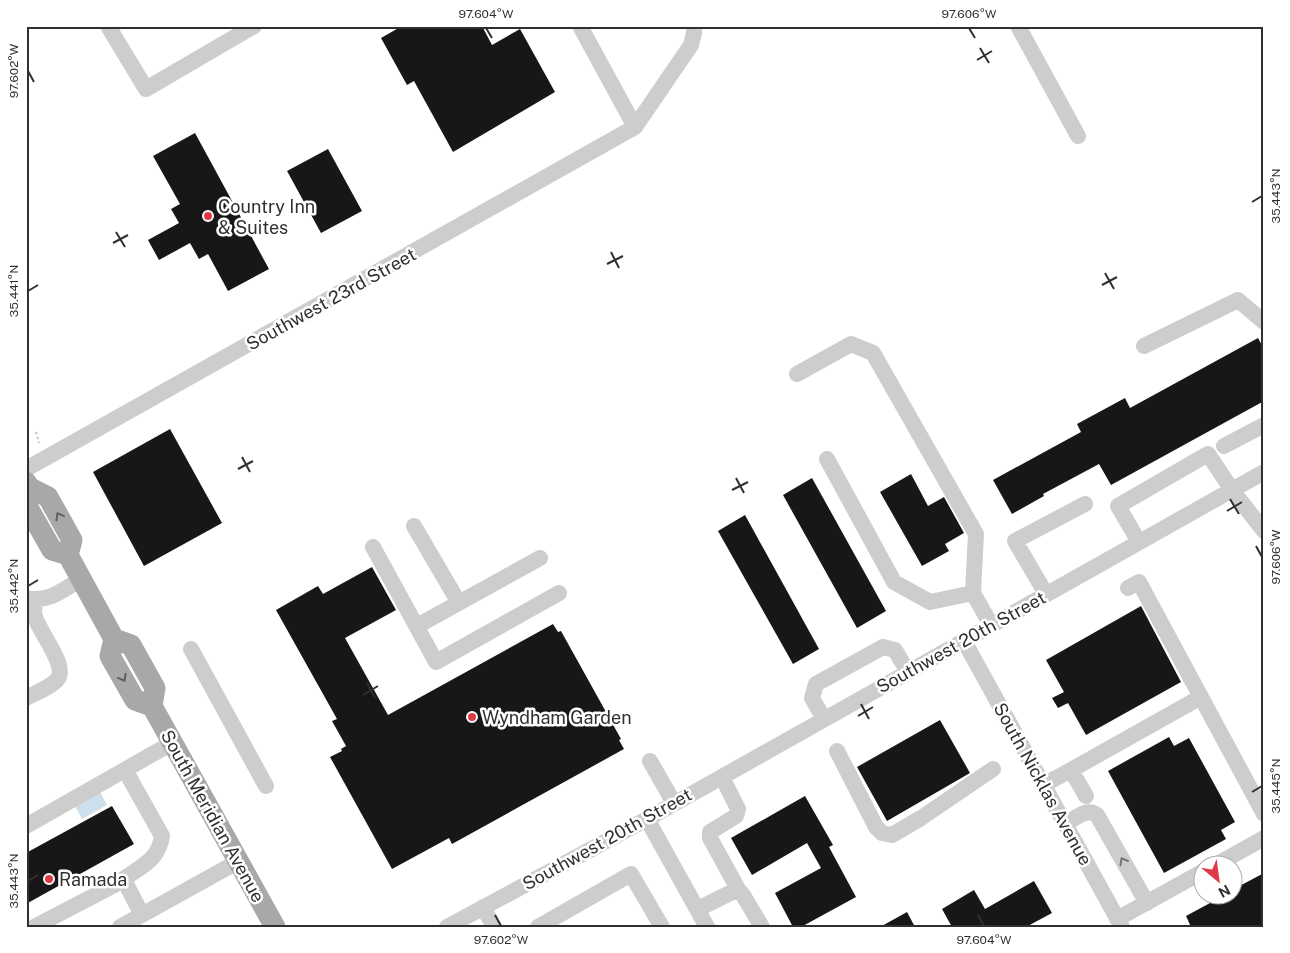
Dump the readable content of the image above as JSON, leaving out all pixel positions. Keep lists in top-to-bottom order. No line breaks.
{"streets":{"main road":["South Meridian Avenue"],"street":["Southwest 23rd Street","Southwest 20th Street","South Nicklas Avenue"]},"crossings":[["Southwest 23rd Street","South Meridian Avenue"],["Southwest 20th Street","South Nicklas Avenue"]],"places":["Country Inn & Suites","Wyndham Garden","Ramada"],"north":"bottom right","coordinates":["97.604°W","97.606°W","97.602°W","35.443°N","35.441°N","35.442°N","35.445°N"]}
